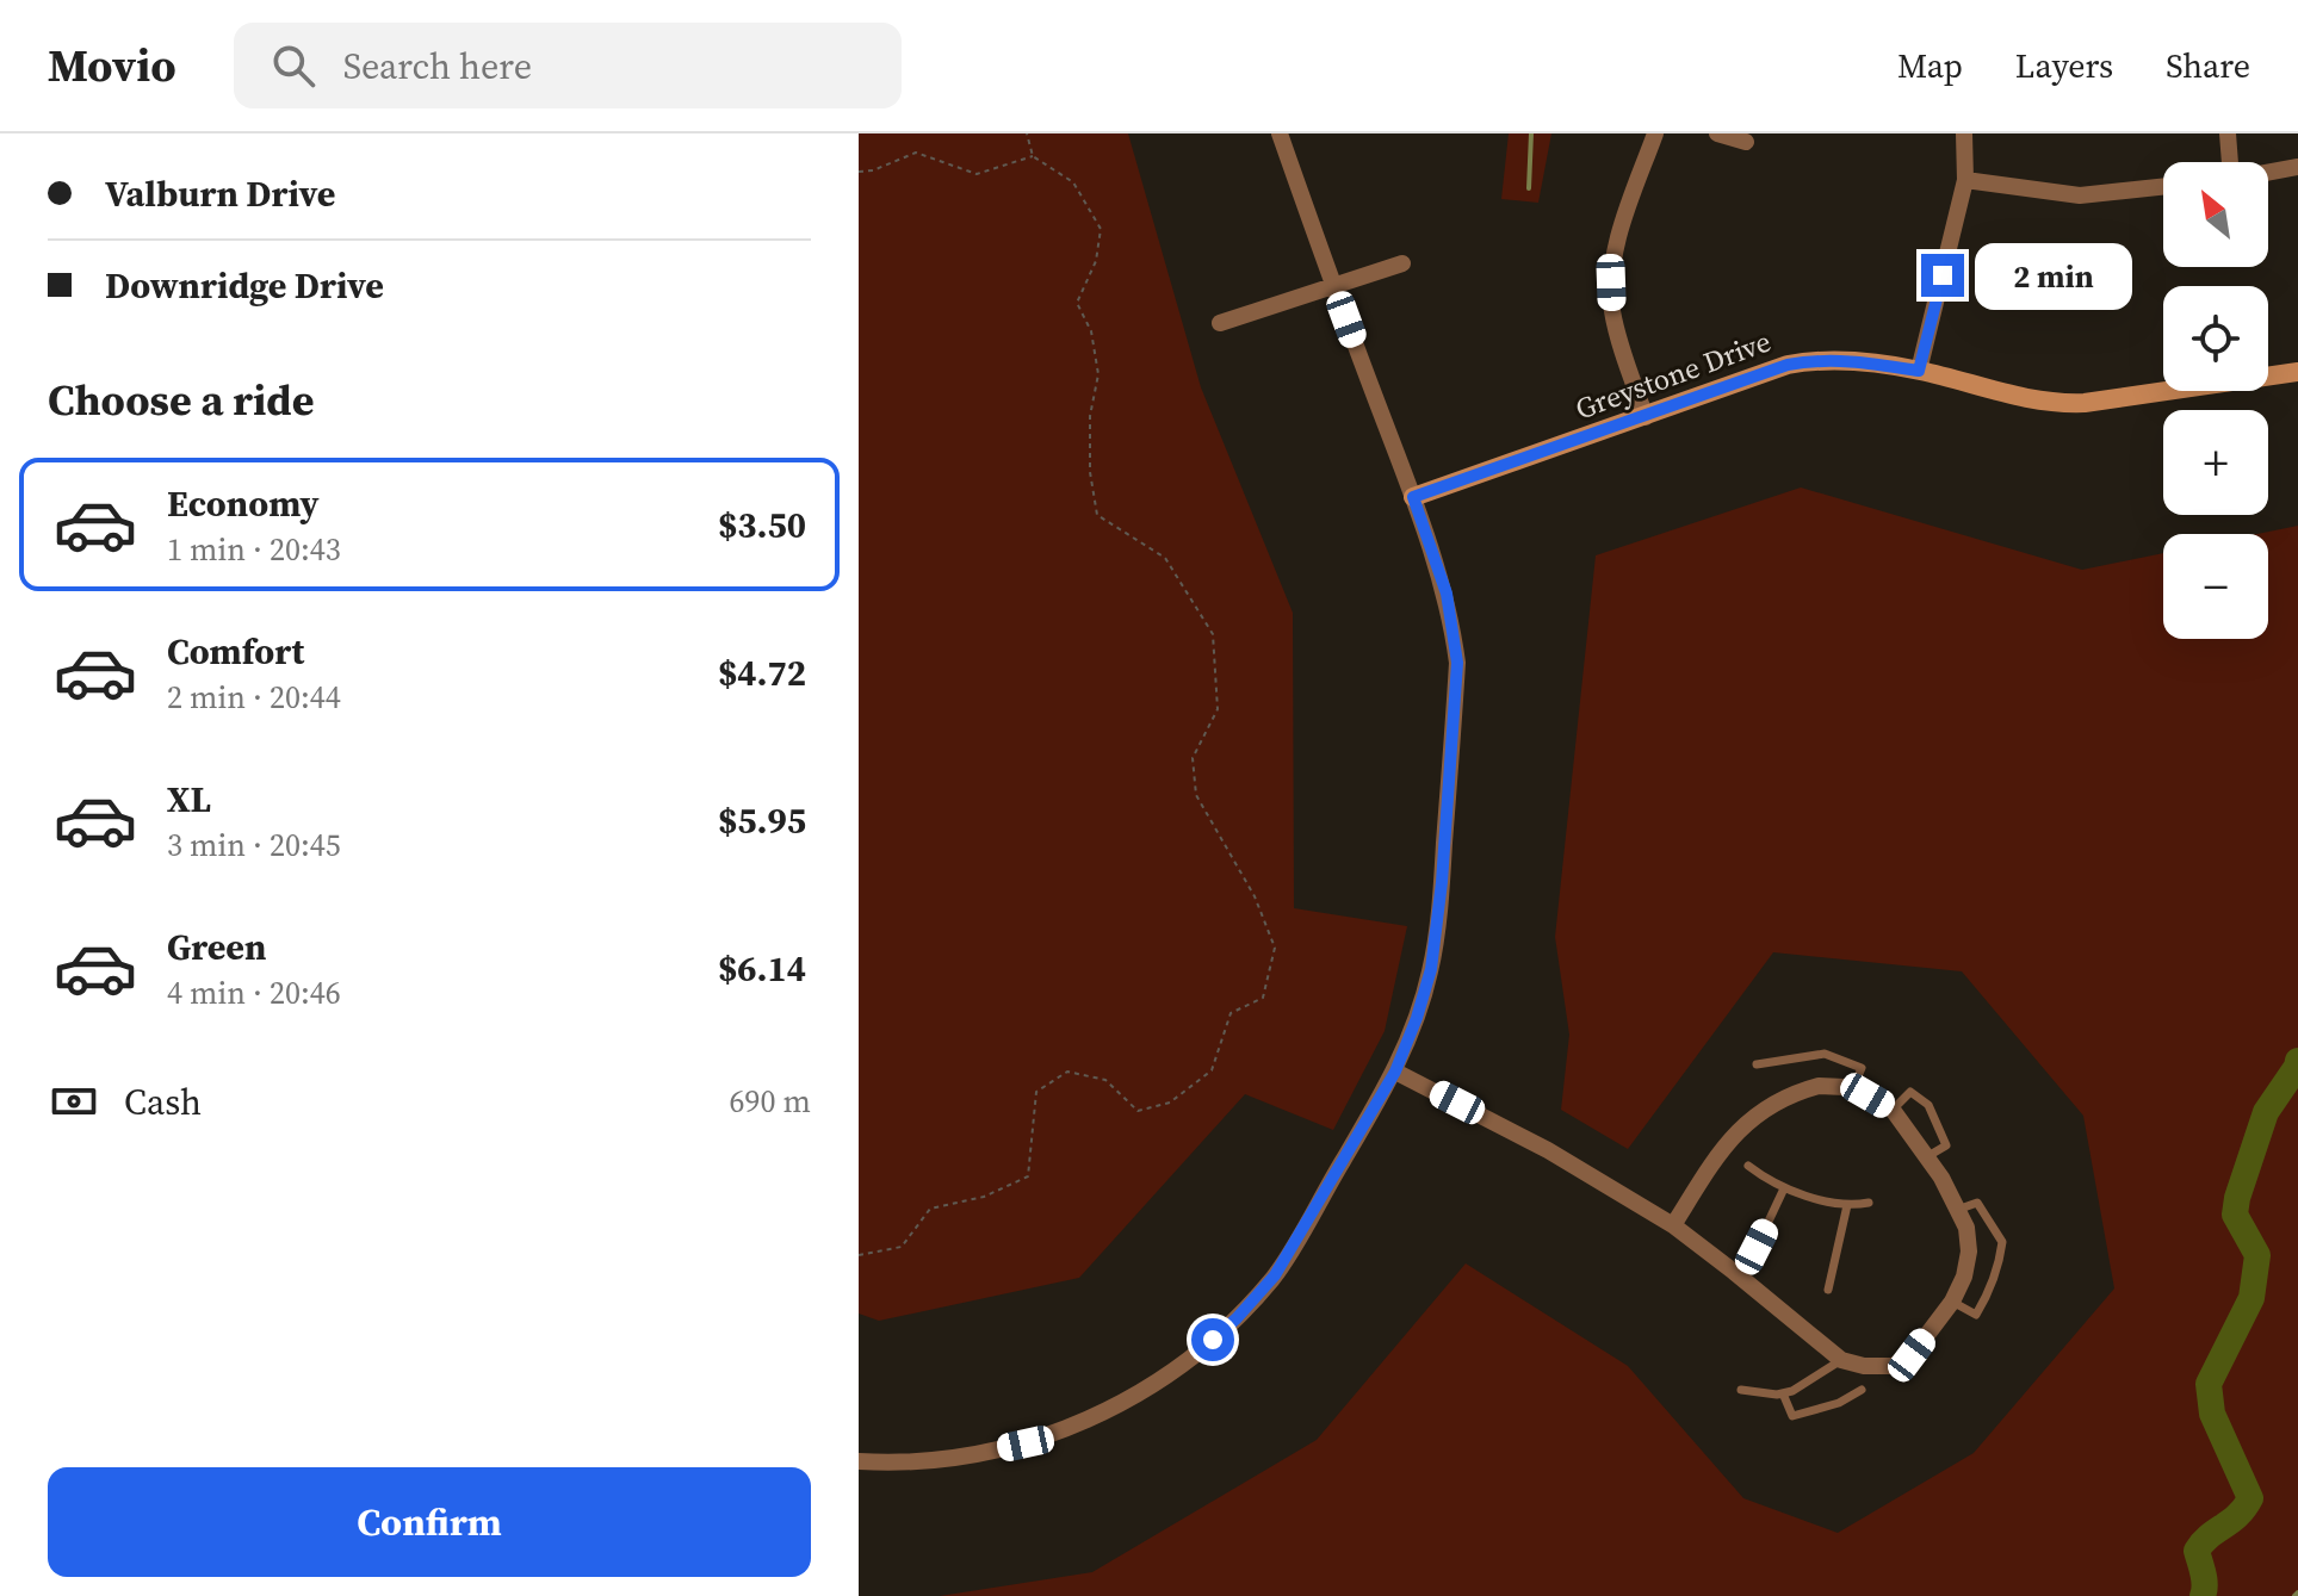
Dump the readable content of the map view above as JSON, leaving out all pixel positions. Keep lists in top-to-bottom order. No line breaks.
{"streets":{"street":["Greystone Drive"]},"north":"top left","page":{"header":"Movio","search":"Search here","nav":["Map","Layers","Share"],"banner":["Valburn Drive","Downridge Drive"],"map_buttons":["+","−"],"bubble":"2 min","heading":"Choose a ride","list":[{"name":"Economy","note":"1 min · 20:43","value":"$3.50"},{"name":"Comfort","note":"2 min · 20:44","value":"$4.72"},{"name":"XL","note":"3 min · 20:45","value":"$5.95"},{"name":"Green","note":"4 min · 20:46","value":"$6.14"}],"pay":["Cash","690 m"],"buttons":"Confirm"}}
